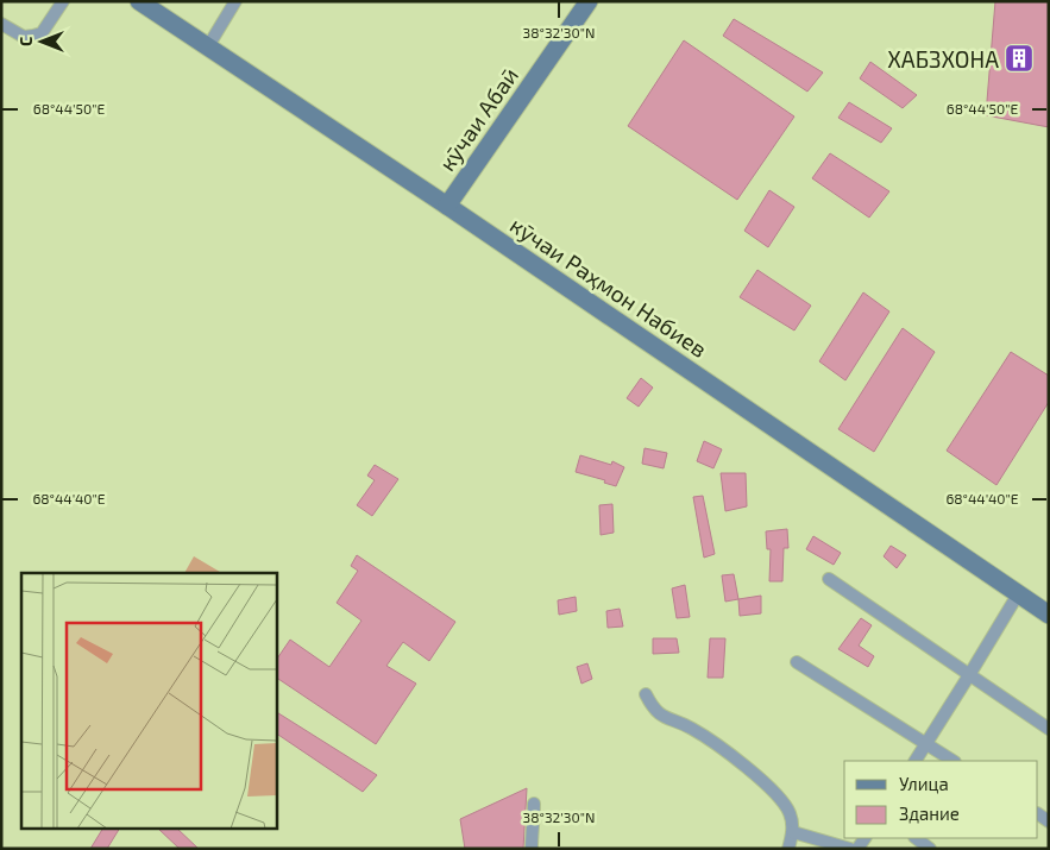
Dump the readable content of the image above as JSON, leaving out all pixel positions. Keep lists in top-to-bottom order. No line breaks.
{"streets":{"main road":["кӯчаи Абаӣ","кӯчаи Раҳмон Набиев"]},"crossings":[["кӯчаи Абаӣ","кӯчаи Раҳмон Набиев"]],"places":{"building":["ХАБЗХОНА"]},"legend":["Улица","Здание"],"north":"left","coordinates":["38°32'30\"N","68°44'50\"E","68°44'40\"E"]}
